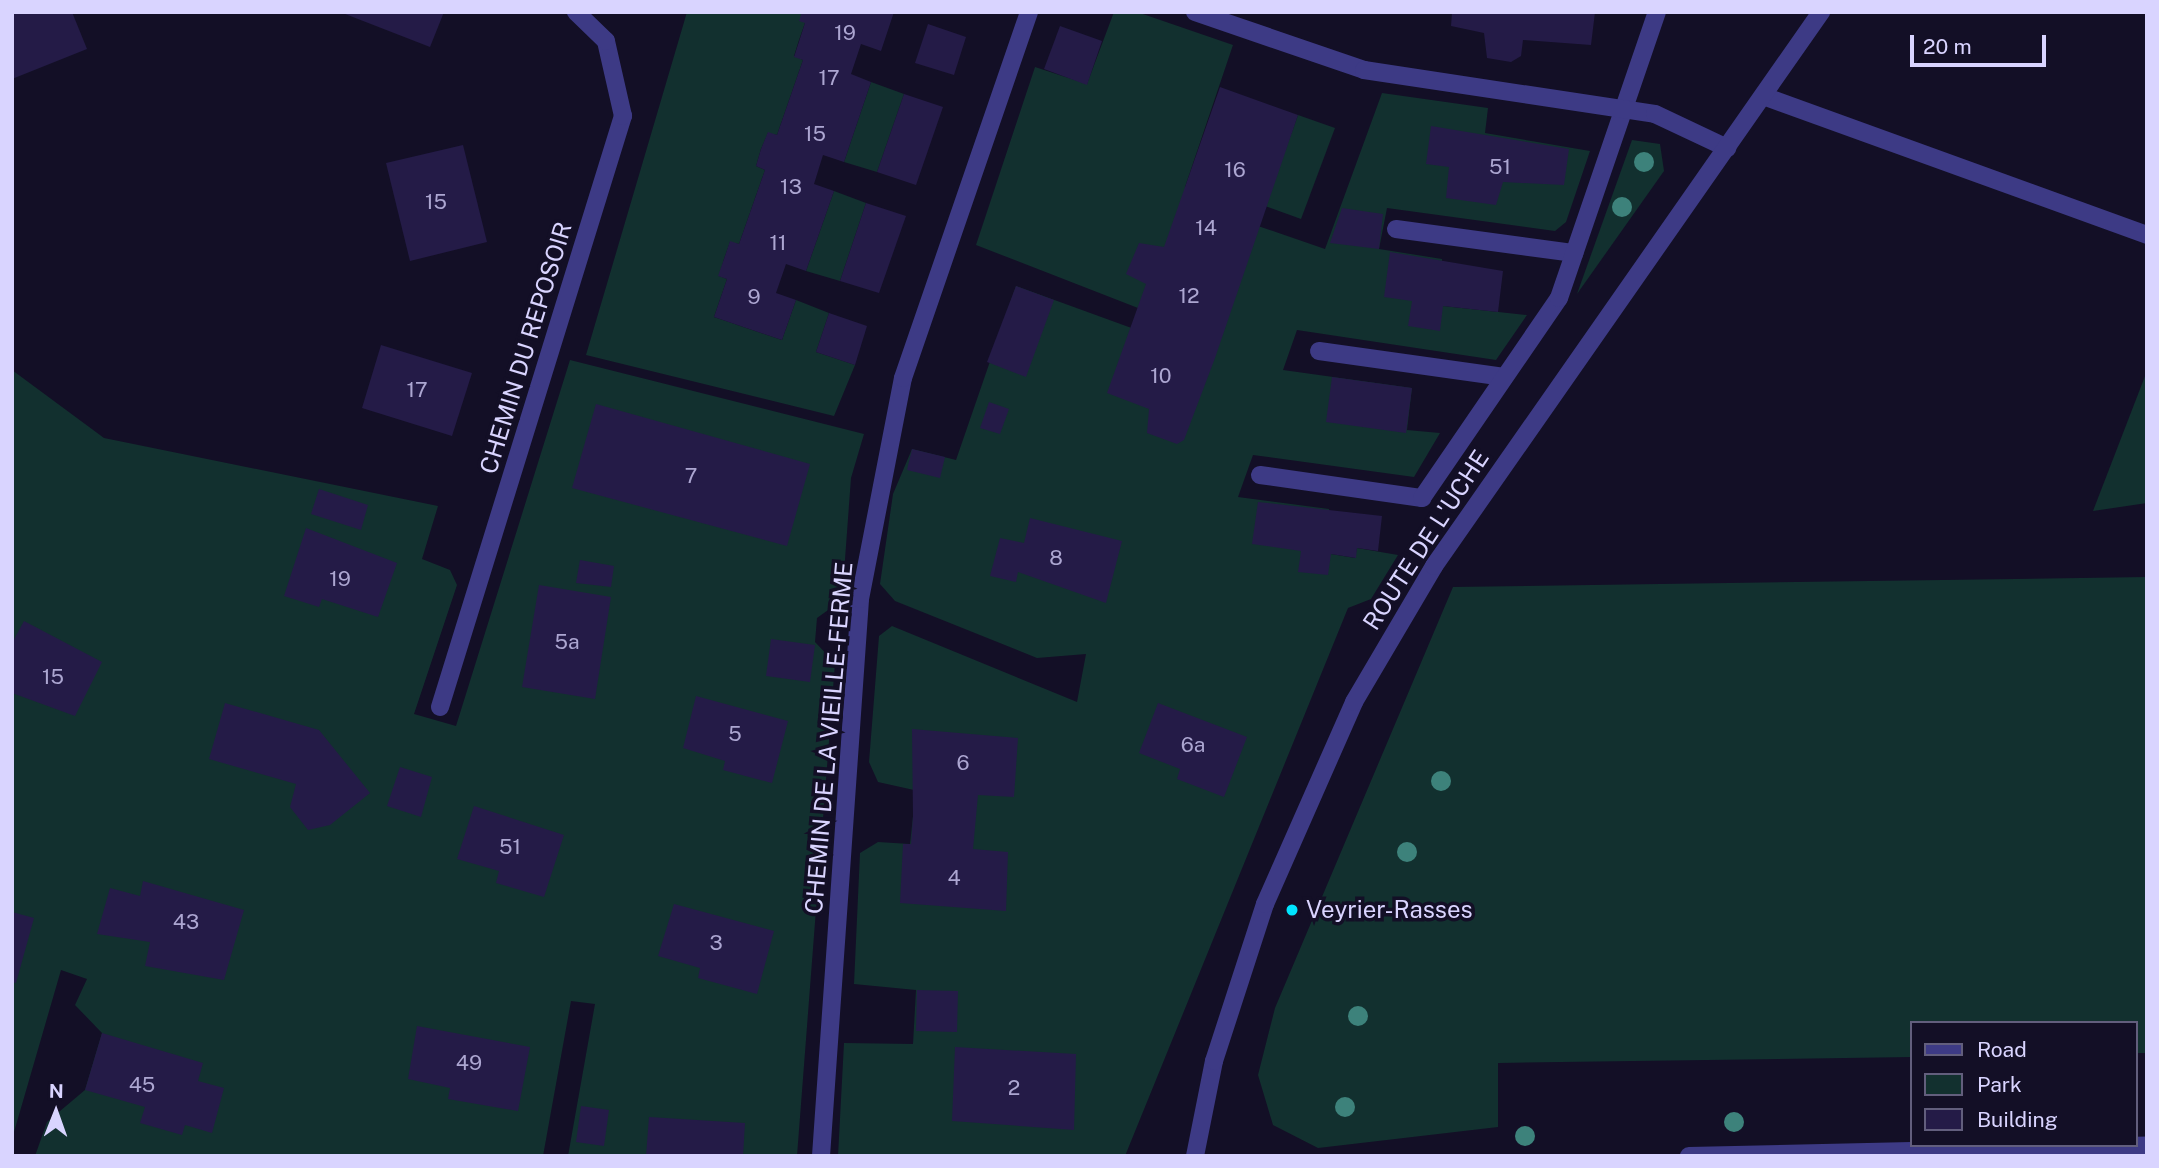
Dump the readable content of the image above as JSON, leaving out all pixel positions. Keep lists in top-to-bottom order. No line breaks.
{"streets":{"street":["CHEMIN DU REPOSOIR","ROUTE DE L'UCHE","CHEMIN DE LA VIEILLE-FERME"]},"places":["Veyrier-Rasses"],"house_numbers":["19","17","15","51","16","13","15","14","11","12","9","10","17","7","8","19","5a","15","5","6a","6","51","4","43","3","49","45","2"],"legend":["Road","Park","Building"],"scale_bar":"20 m","north":"top"}
